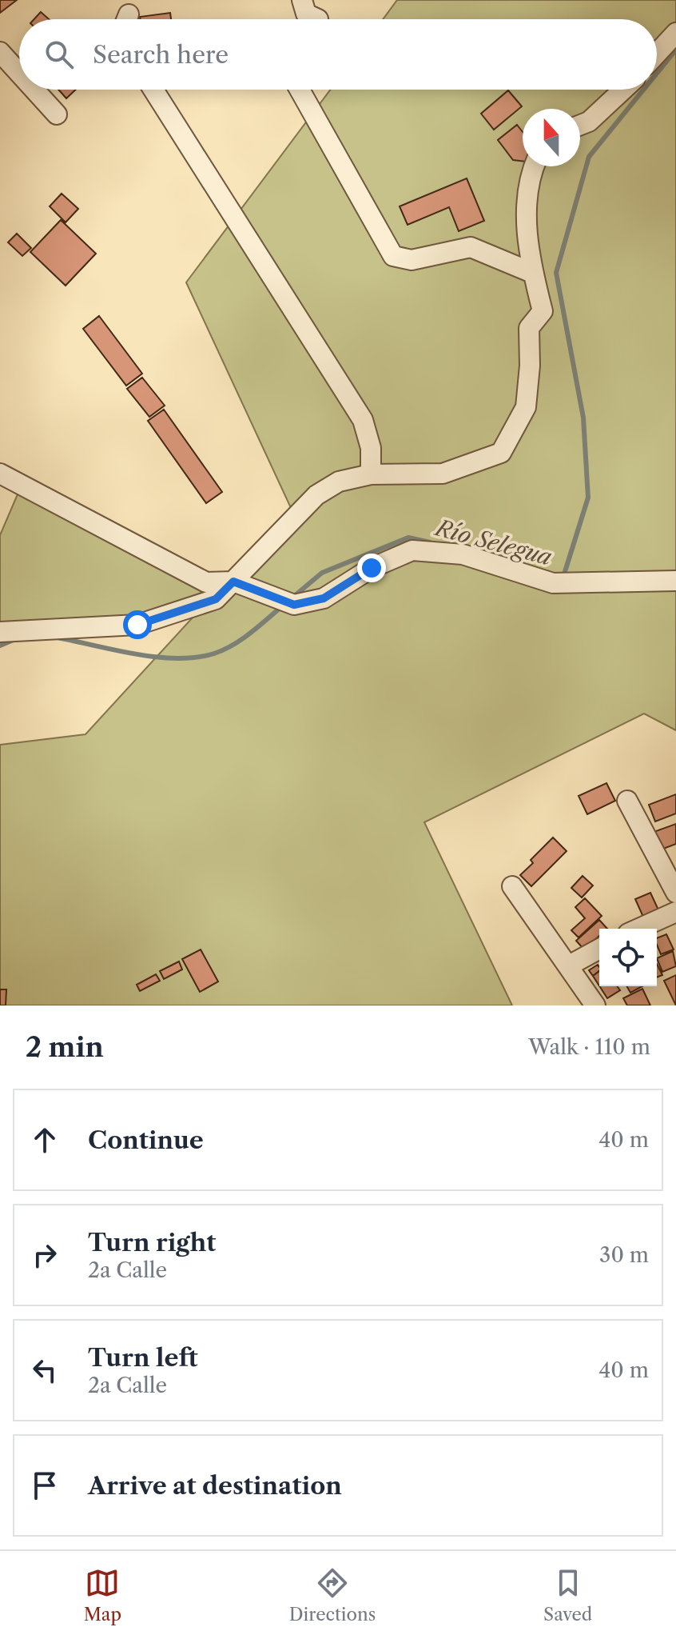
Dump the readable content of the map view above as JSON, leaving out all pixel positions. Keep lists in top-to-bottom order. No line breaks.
{"water":["Río Selegua"],"north":"top","page":{"search":"Search here","heading":["2 min","Walk · 110 m"],"list":[["Continue","40 m"],["Turn right","2a Calle","30 m"],["Turn left","2a Calle","40 m"],"Arrive at destination"],"nav":["Map","Directions","Saved"]}}
